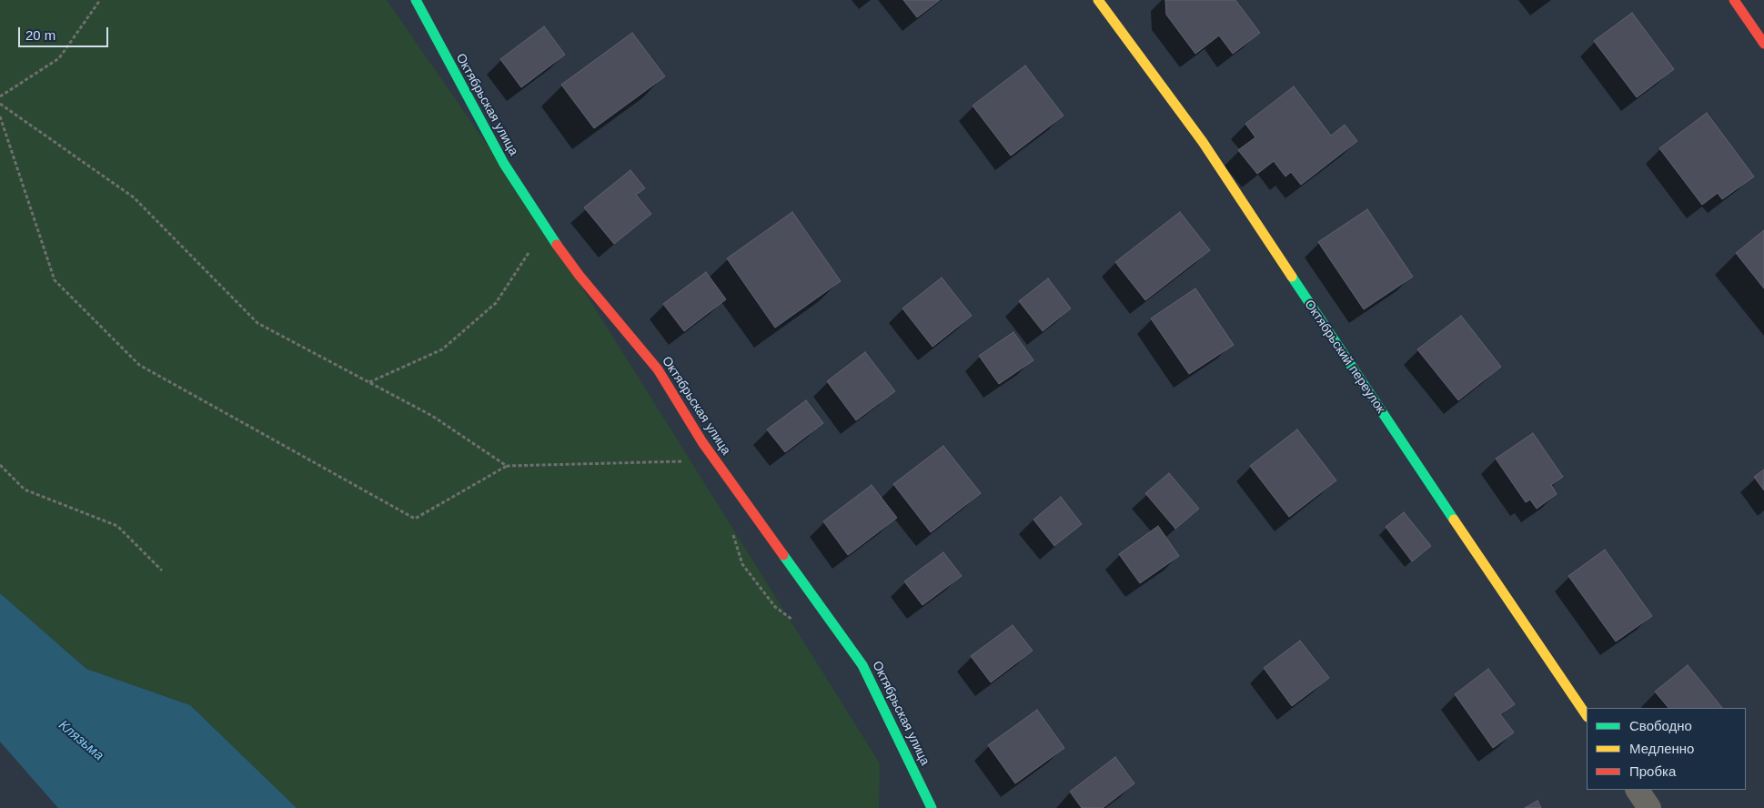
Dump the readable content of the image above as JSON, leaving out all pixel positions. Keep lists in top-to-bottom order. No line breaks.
{"streets":{"street":["Октябрьская улица","Октябрьский переулок"]},"water":["Клязьма"],"legend":["Свободно","Медленно","Пробка"],"scale_bar":"20 m"}
